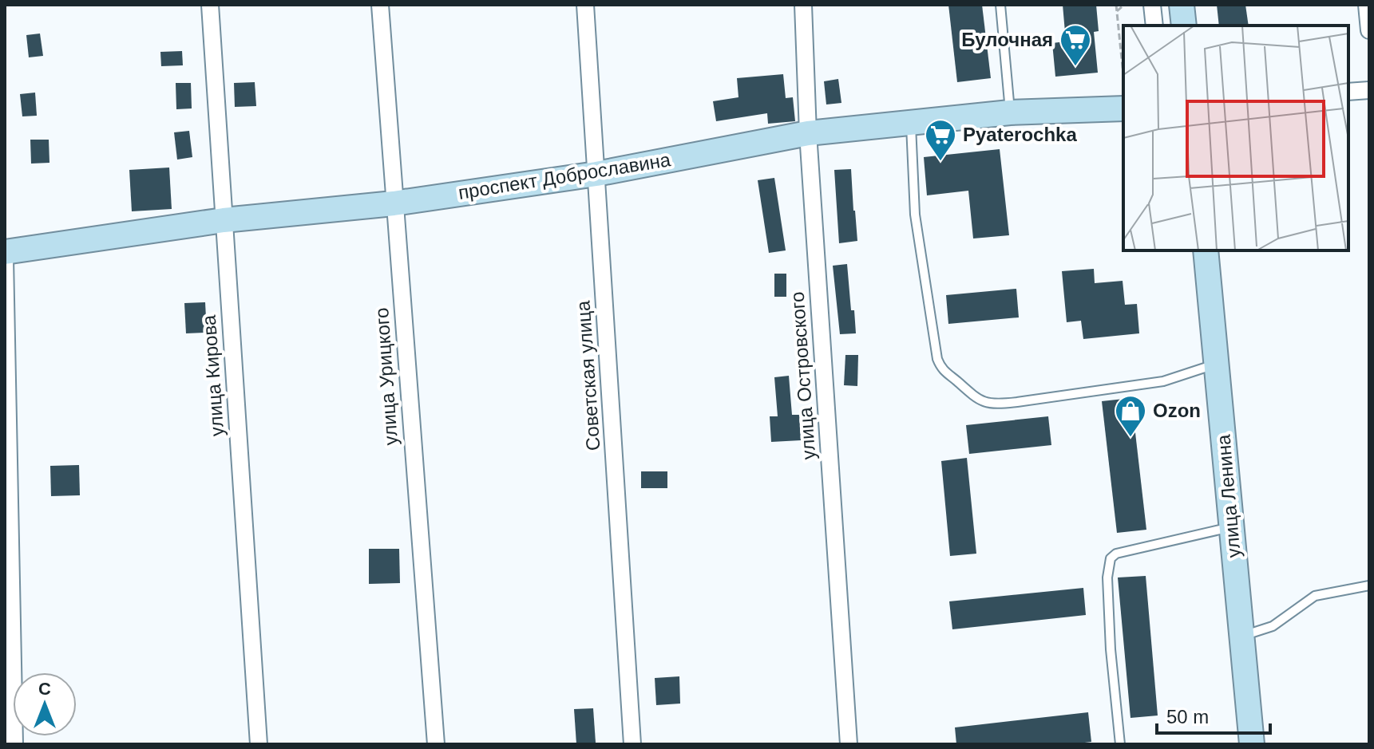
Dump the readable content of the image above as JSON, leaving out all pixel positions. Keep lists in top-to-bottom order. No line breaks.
{"streets":{"street":["проспект Доброславина","улица Кирова","Советская улица","улица Островского","улица Урицкого","улица Ленина"]},"crossings":[["проспект Доброславина","улица Кирова"],["проспект Доброславина","Советская улица"],["проспект Доброславина","улица Островского"],["проспект Доброславина","улица Урицкого"]],"places":{"supermarket":["Булочная","Pyaterochka"],"shop":["Ozon"]},"scale_bar":"50 m","north":"top"}
